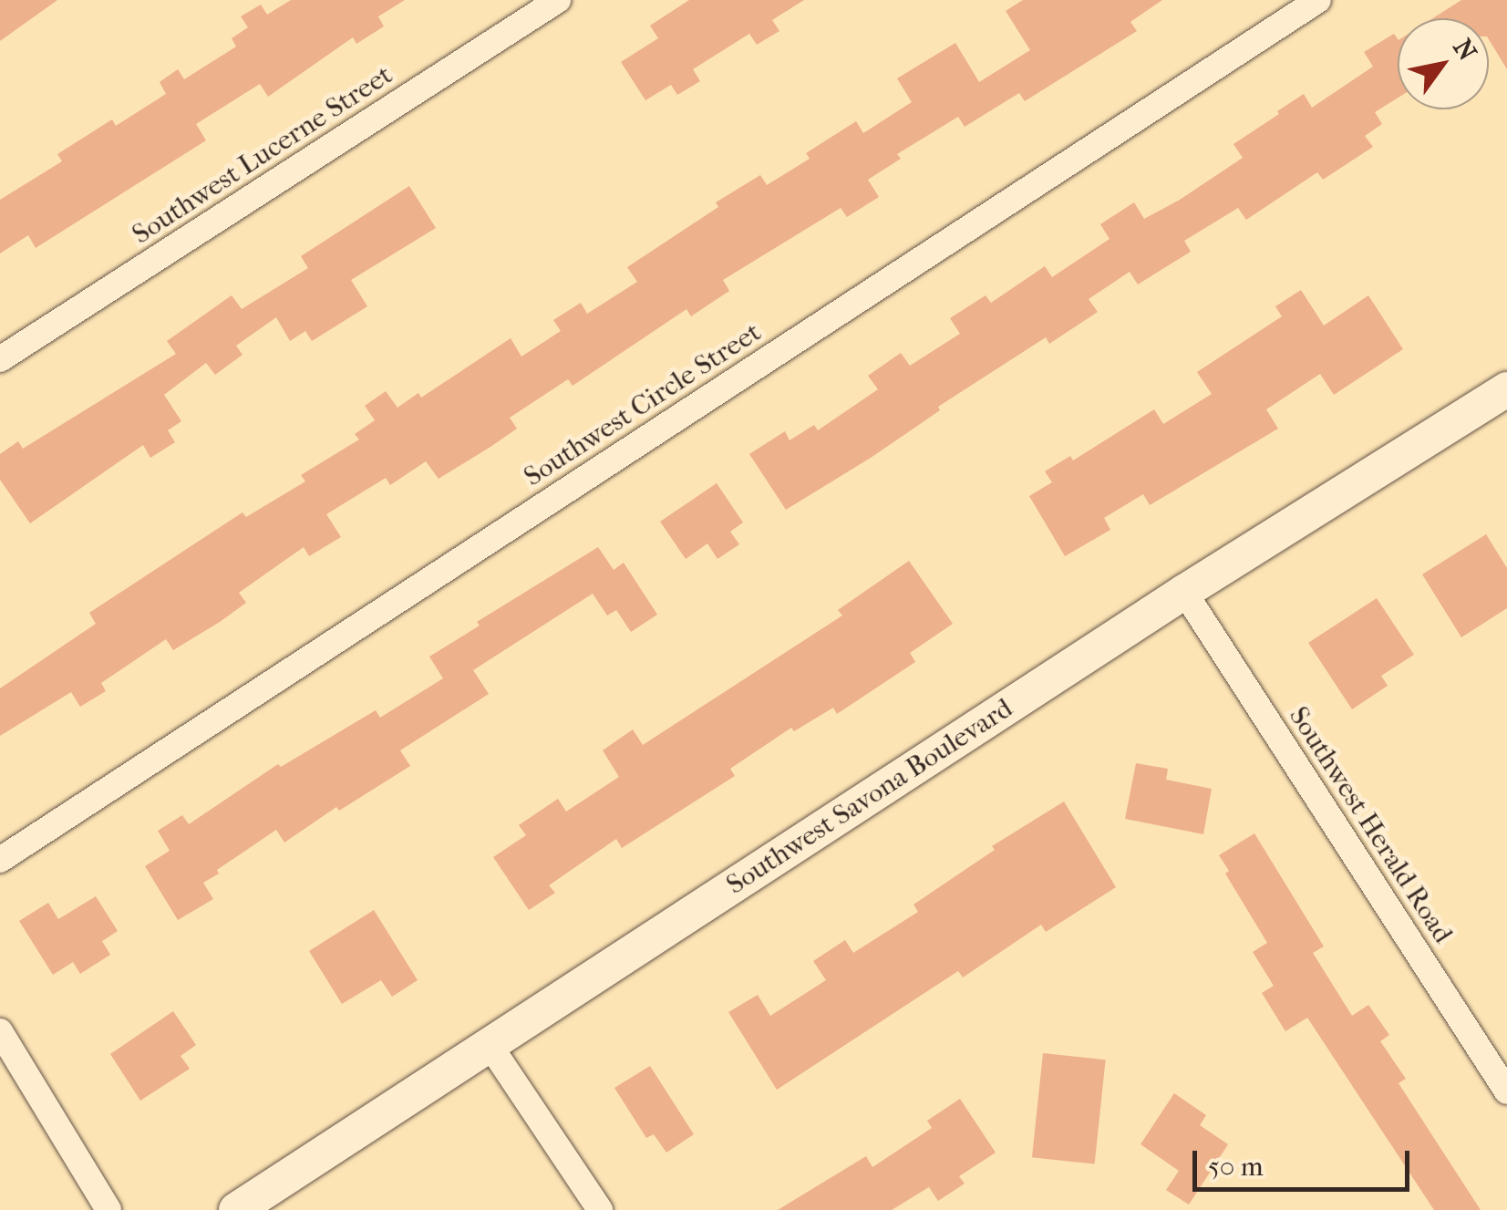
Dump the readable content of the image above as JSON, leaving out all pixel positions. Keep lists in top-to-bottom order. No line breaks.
{"streets":{"street":["Southwest Lucerne Street","Southwest Circle Street","Southwest Savona Boulevard","Southwest Herald Road"]},"crossings":[["Southwest Savona Boulevard","Southwest Herald Road"]],"scale_bar":"50 m","north":"top right"}
